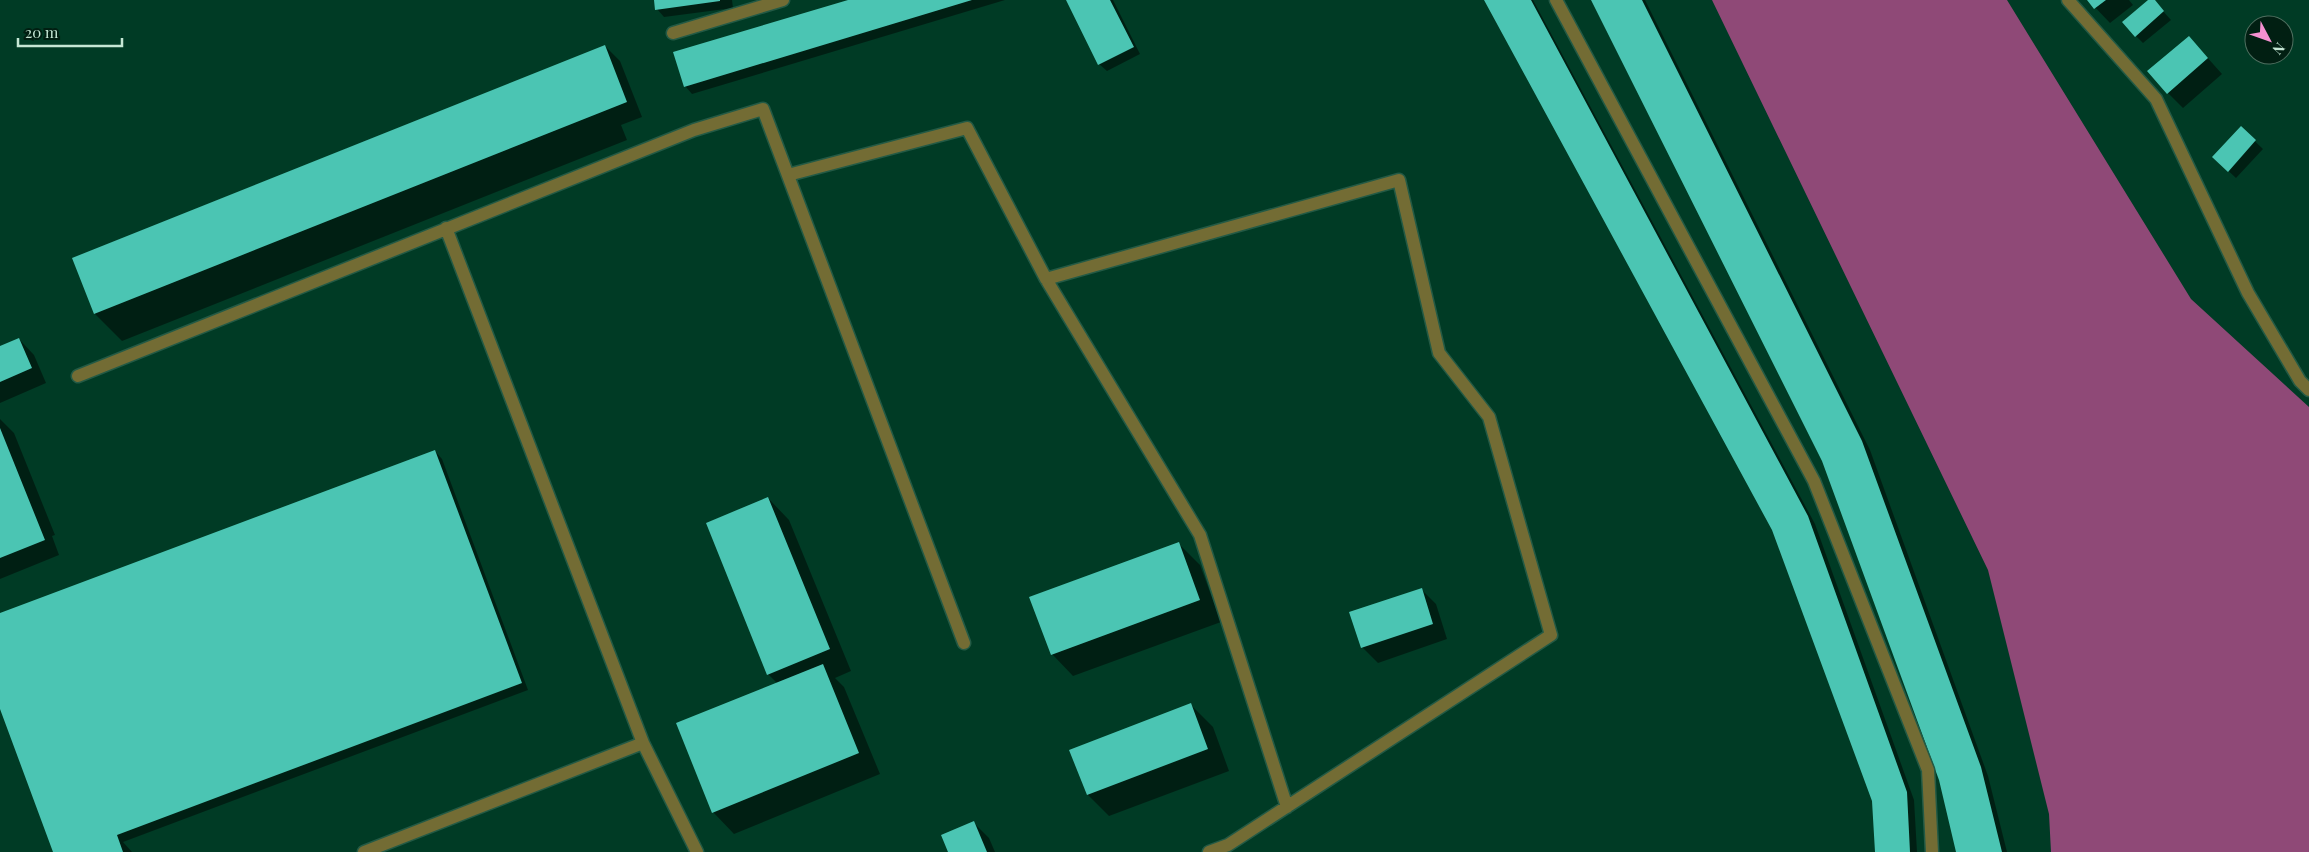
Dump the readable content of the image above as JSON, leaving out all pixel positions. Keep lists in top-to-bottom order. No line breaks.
{"scale_bar":"20 m","north":"bottom right"}
